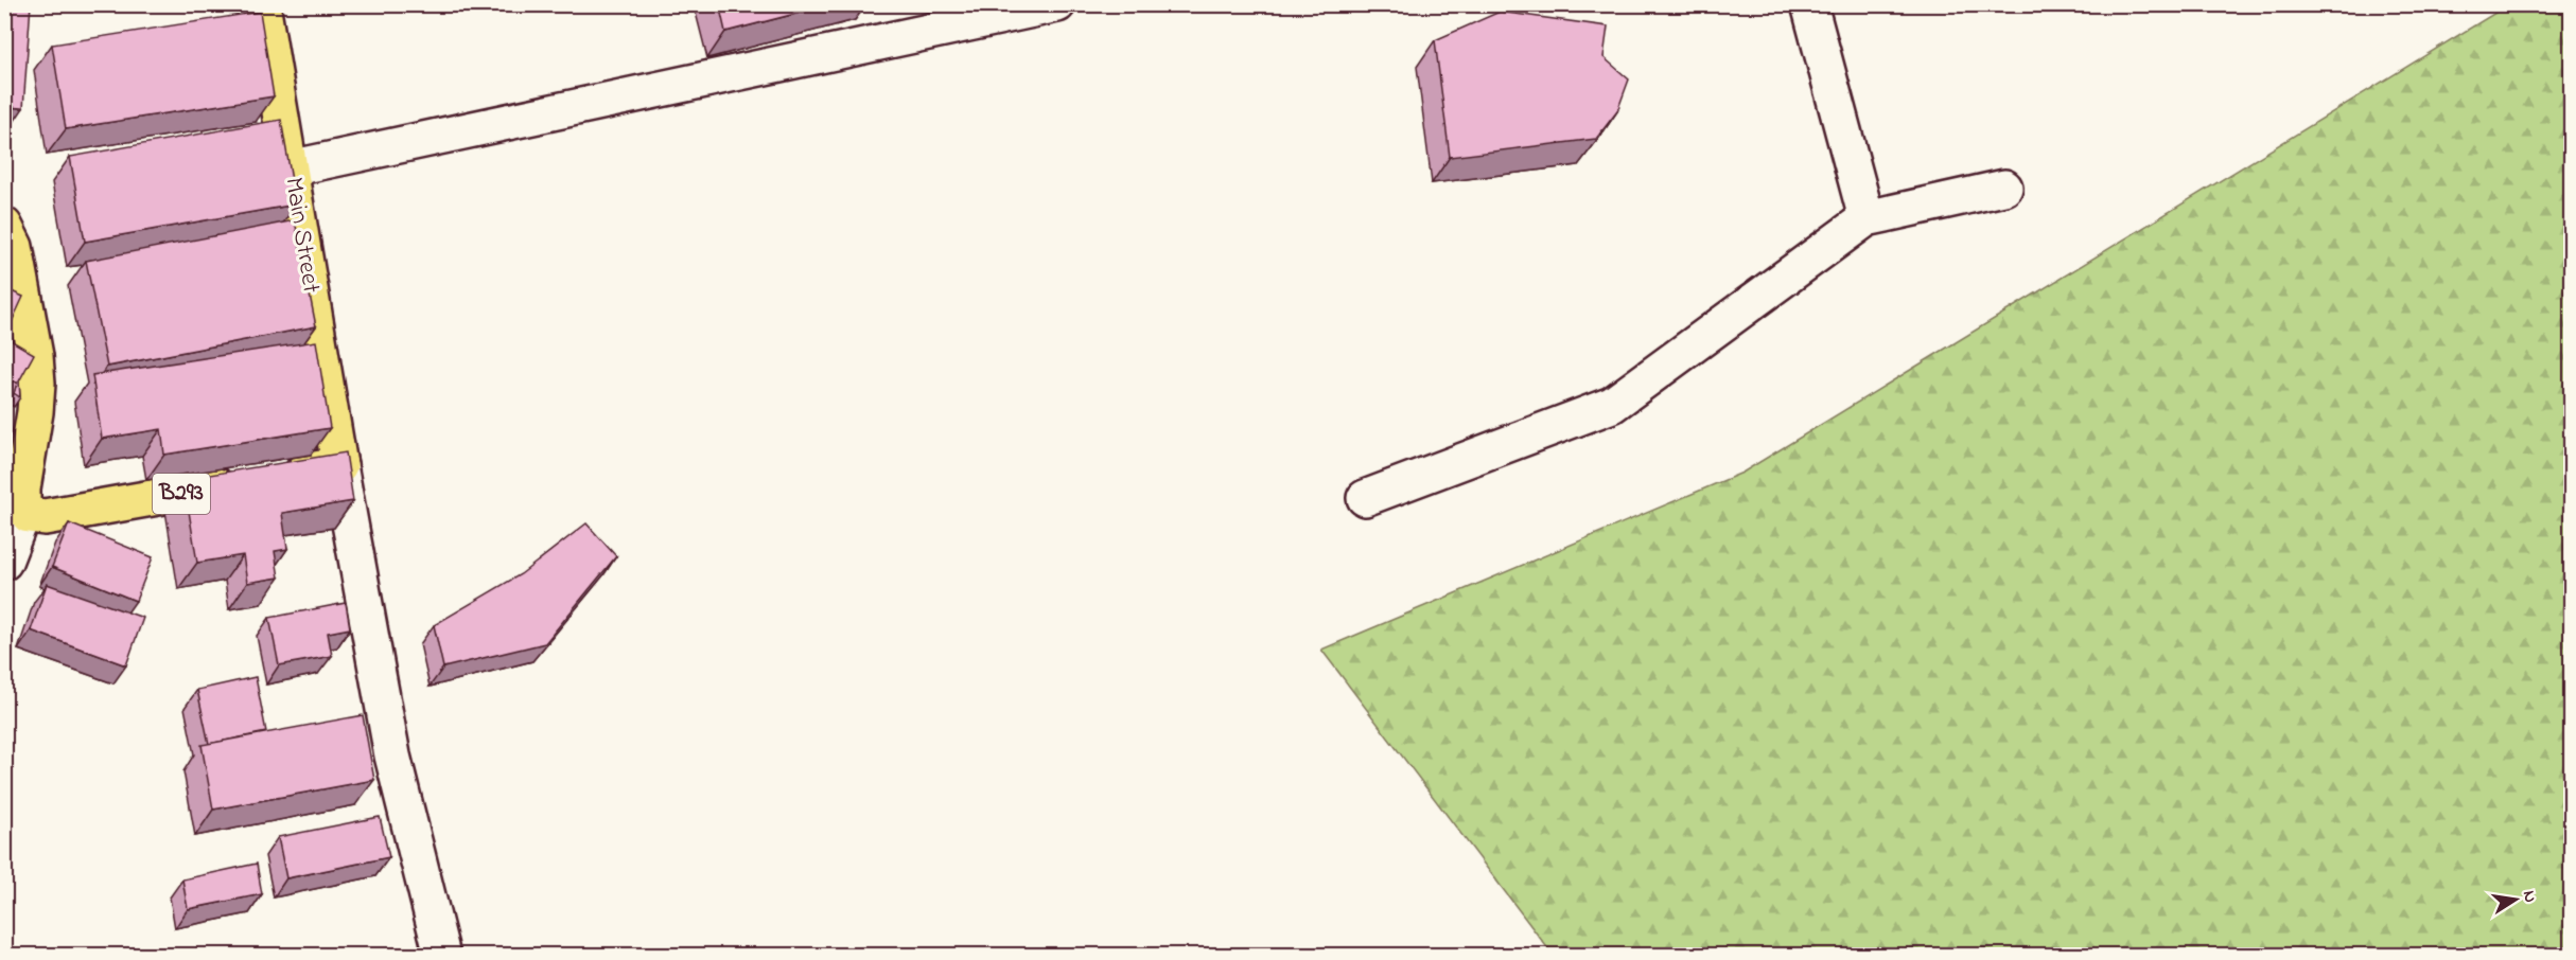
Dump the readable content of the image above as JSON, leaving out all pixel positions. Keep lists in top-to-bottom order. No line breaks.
{"streets":{"main road":["Main Street","B293"]},"crossings":[["Main Street","B293"]],"north":"right"}
